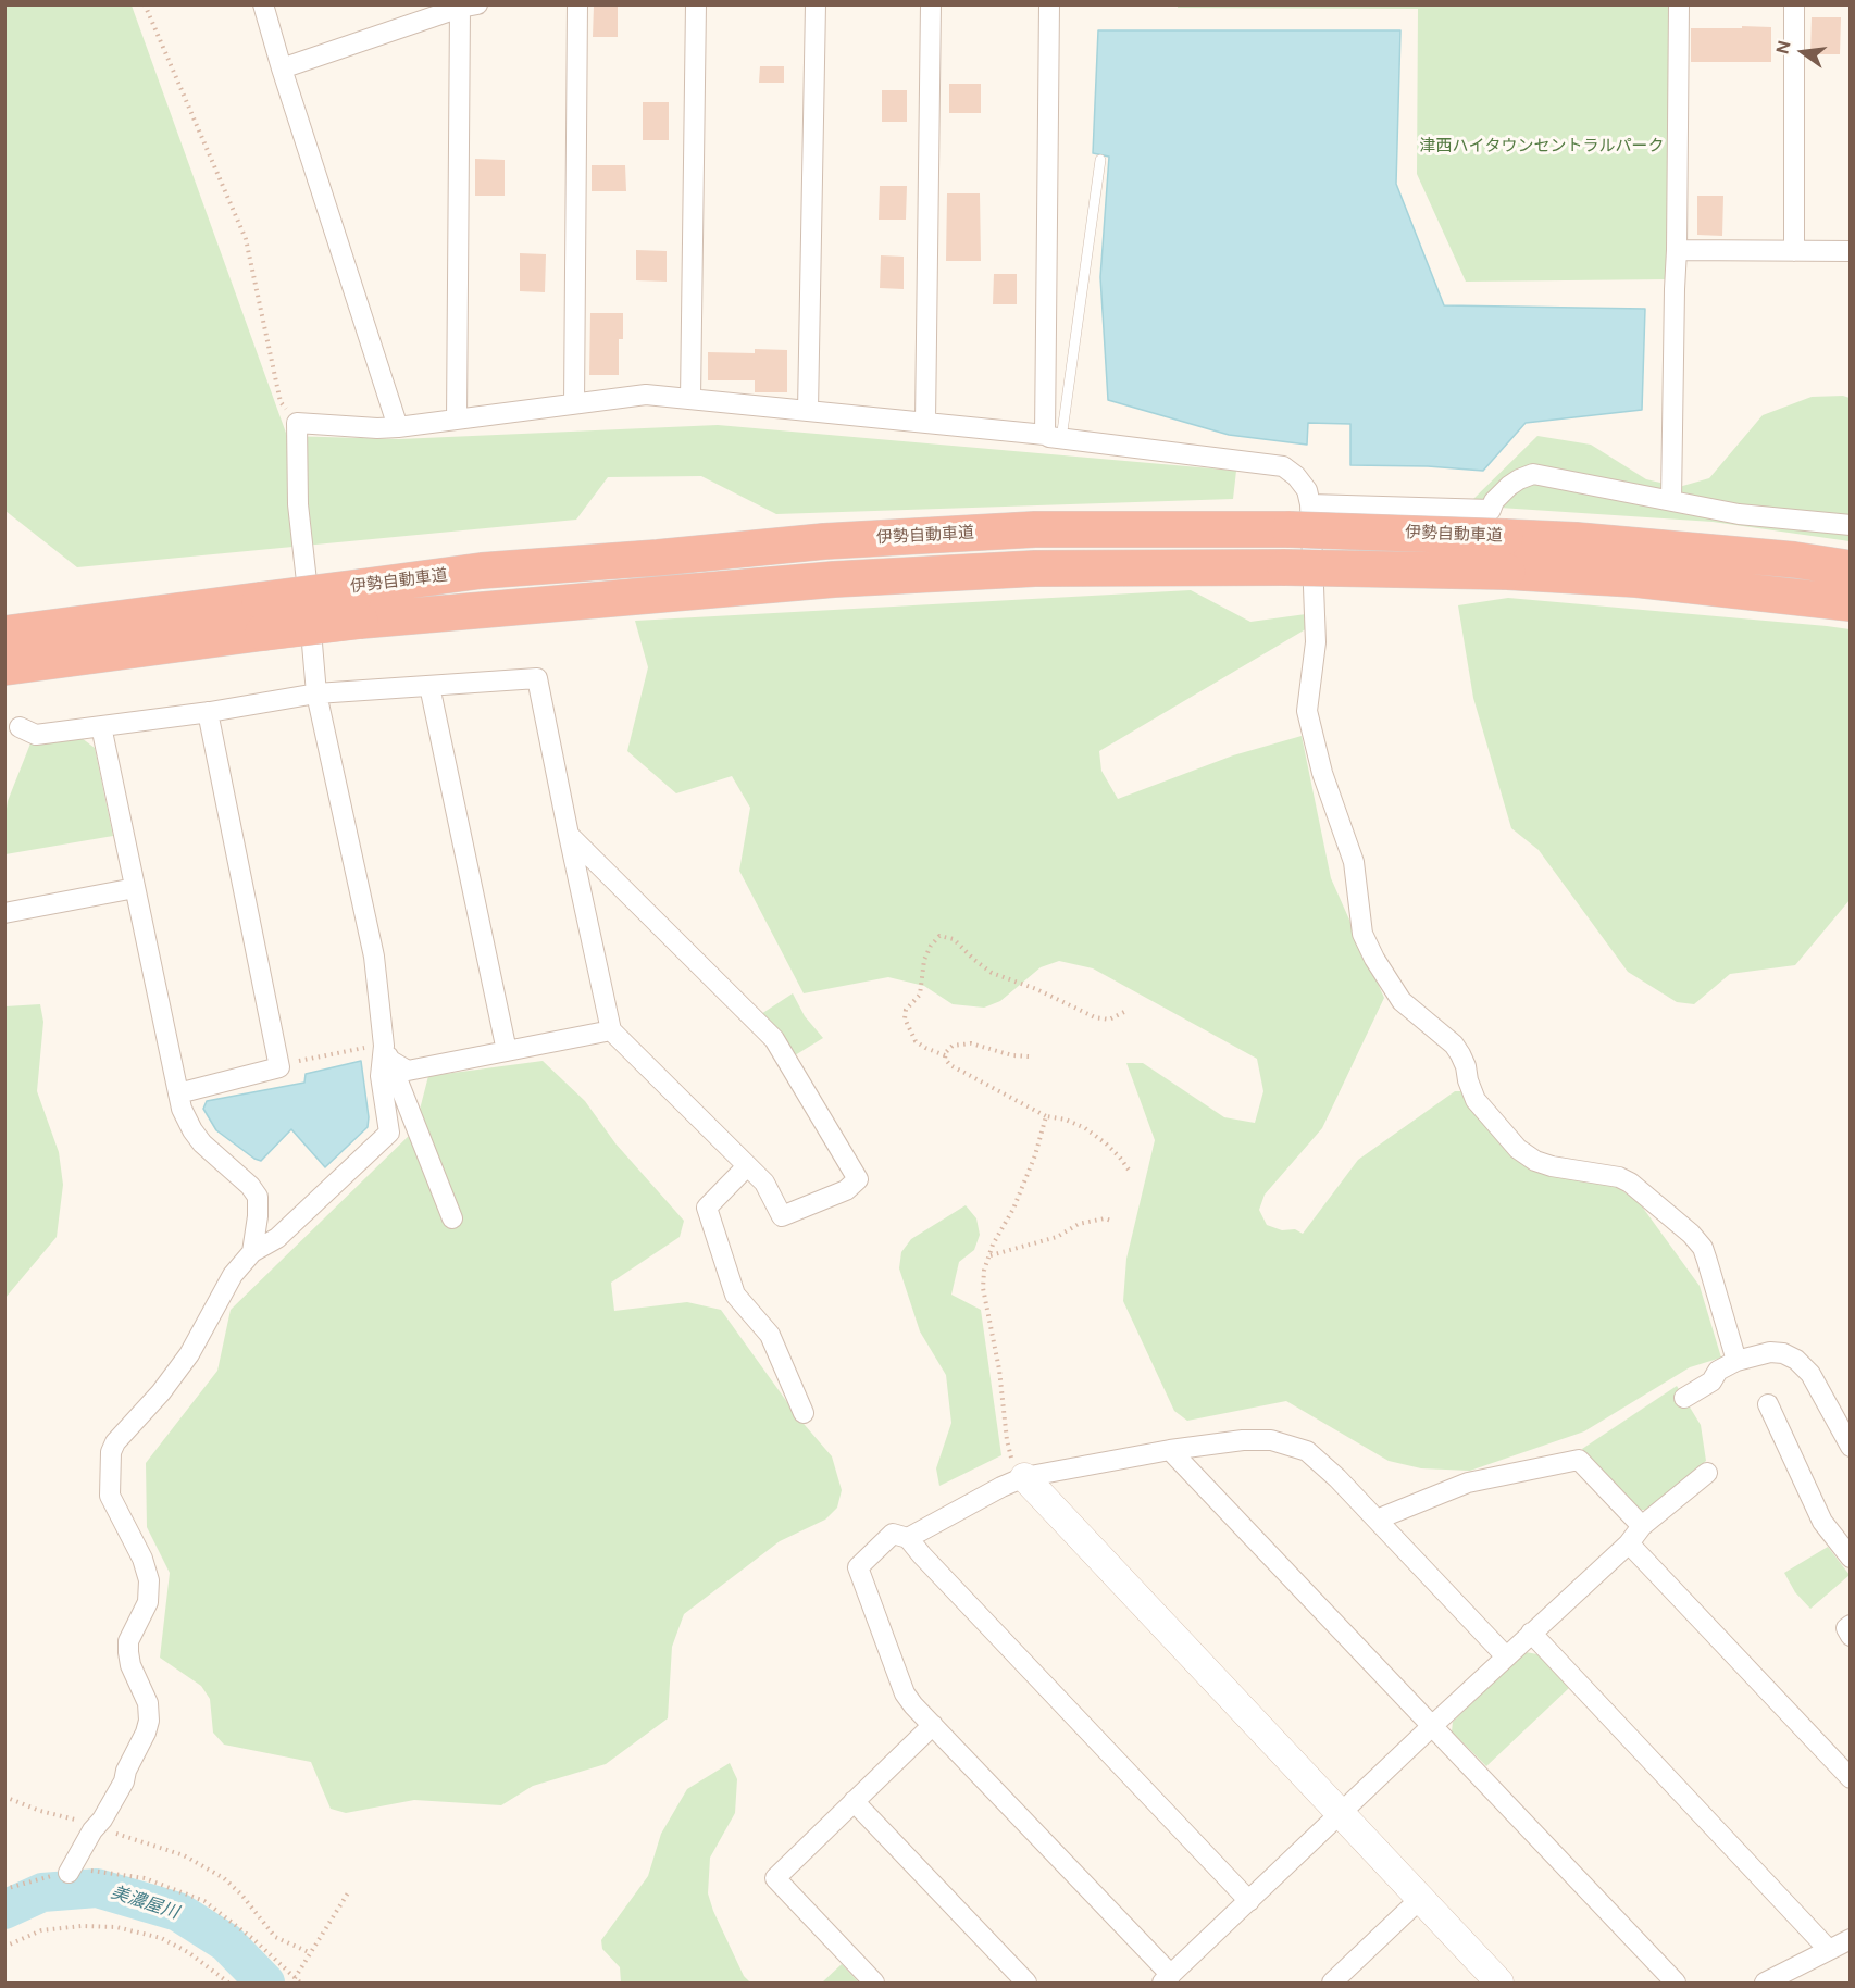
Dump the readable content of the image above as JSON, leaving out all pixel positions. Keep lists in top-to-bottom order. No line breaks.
{"streets":{"highway":["伊勢自動車道"]},"water":["美濃屋川"],"parks":["津西ハイタウンセントラルパーク"],"north":"left"}
